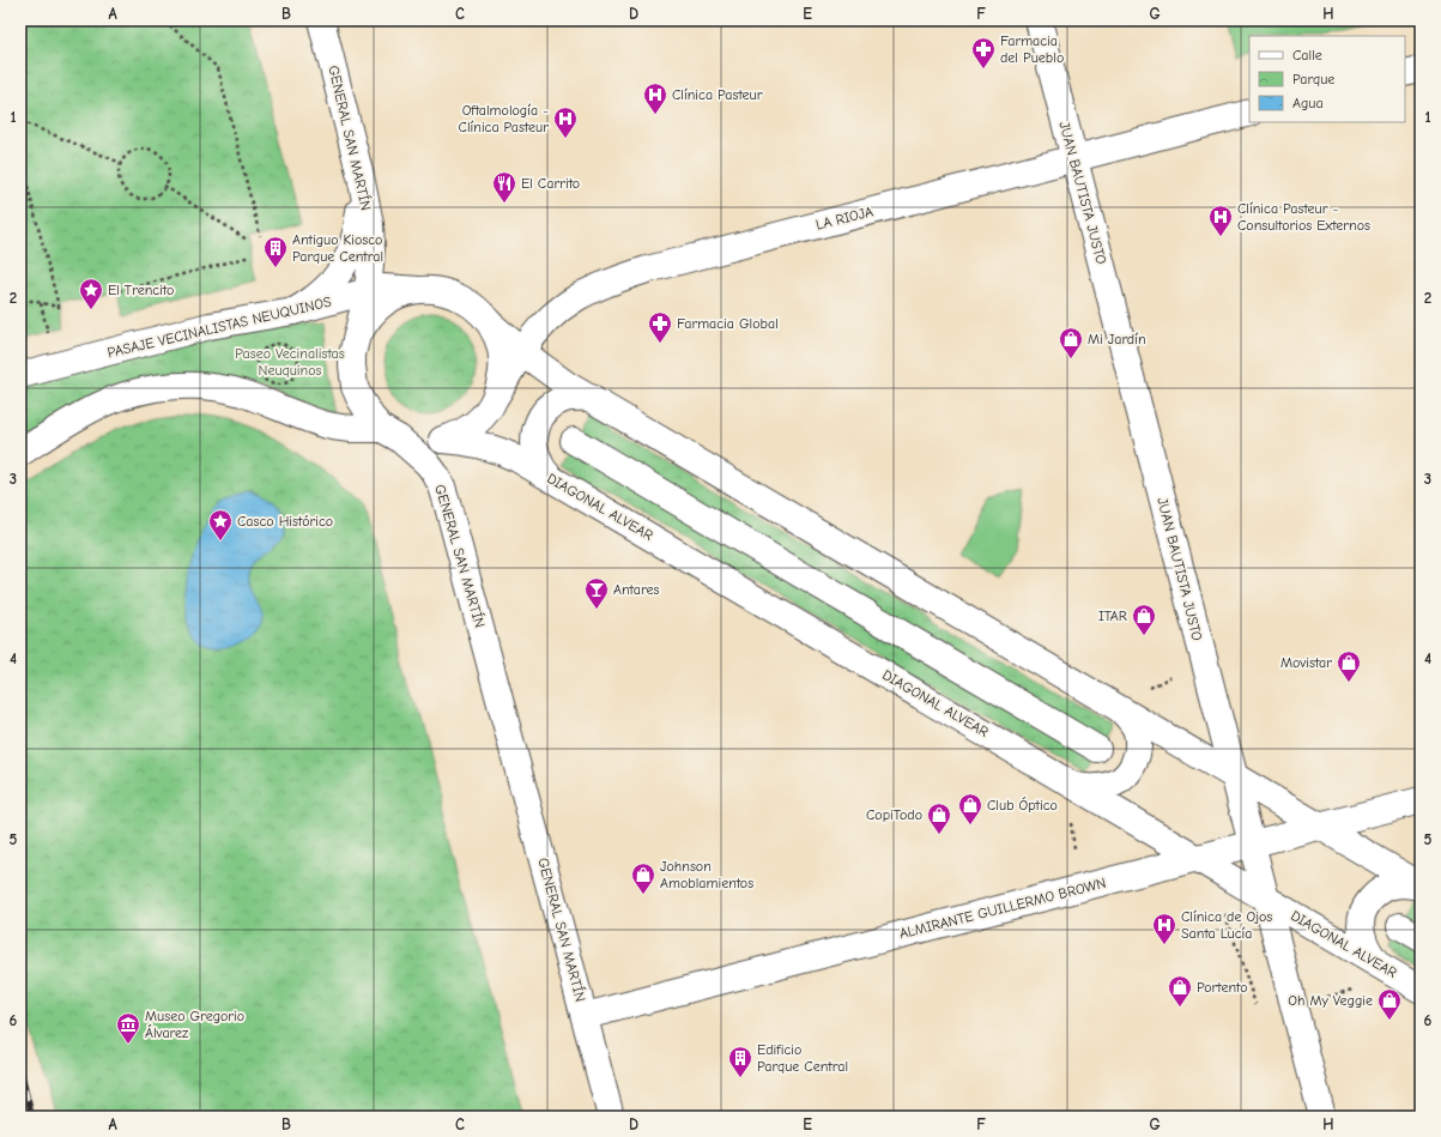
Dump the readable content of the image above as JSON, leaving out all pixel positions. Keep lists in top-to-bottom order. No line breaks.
{"streets":{"main road":["GENERAL SAN MARTÍN","JUAN BAUTISTA JUSTO","LA RIOJA","PASAJE VECINALISTAS NEUQUINOS","DIAGONAL ALVEAR","ALMIRANTE GUILLERMO BROWN"]},"crossings":[["GENERAL SAN MARTÍN","LA RIOJA"],["GENERAL SAN MARTÍN","PASAJE VECINALISTAS NEUQUINOS"],["GENERAL SAN MARTÍN","DIAGONAL ALVEAR"],["GENERAL SAN MARTÍN","ALMIRANTE GUILLERMO BROWN"],["JUAN BAUTISTA JUSTO","LA RIOJA"],["JUAN BAUTISTA JUSTO","DIAGONAL ALVEAR"],["JUAN BAUTISTA JUSTO","ALMIRANTE GUILLERMO BROWN"],["LA RIOJA","PASAJE VECINALISTAS NEUQUINOS"],["LA RIOJA","DIAGONAL ALVEAR"],["PASAJE VECINALISTAS NEUQUINOS","DIAGONAL ALVEAR"],["DIAGONAL ALVEAR","ALMIRANTE GUILLERMO BROWN"]],"parks":["Paseo Vecinalistas Neuquinos"],"places":{"pharmacy":["Farmacia del Pueblo","Farmacia Global"],"hospital":["Clínica Pasteur","Oftalmología - Clínica Pasteur","Clínica Pasteur - Consultorios Externos","Clínica de Ojos Santa Lucía"],"restaurant":["El Carrito"],"building":["Antiguo Kiosco Parque Central","Edificio Parque Central"],"place":["El Trencito","Casco Histórico"],"shop":["Mi Jardín","ITAR","Movistar","Club Óptico","CopiTodo","Johnson Amoblamientos","Portento","Oh My Veggie"],"bar":["Antares"],"museum":["Museo Gregorio Álvarez"]},"legend":["Calle","Parque","Agua"],"grid":{"columns":["A","B","C","D","E","F","G","H"],"rows":["1","2","3","4","5","6"]}}
